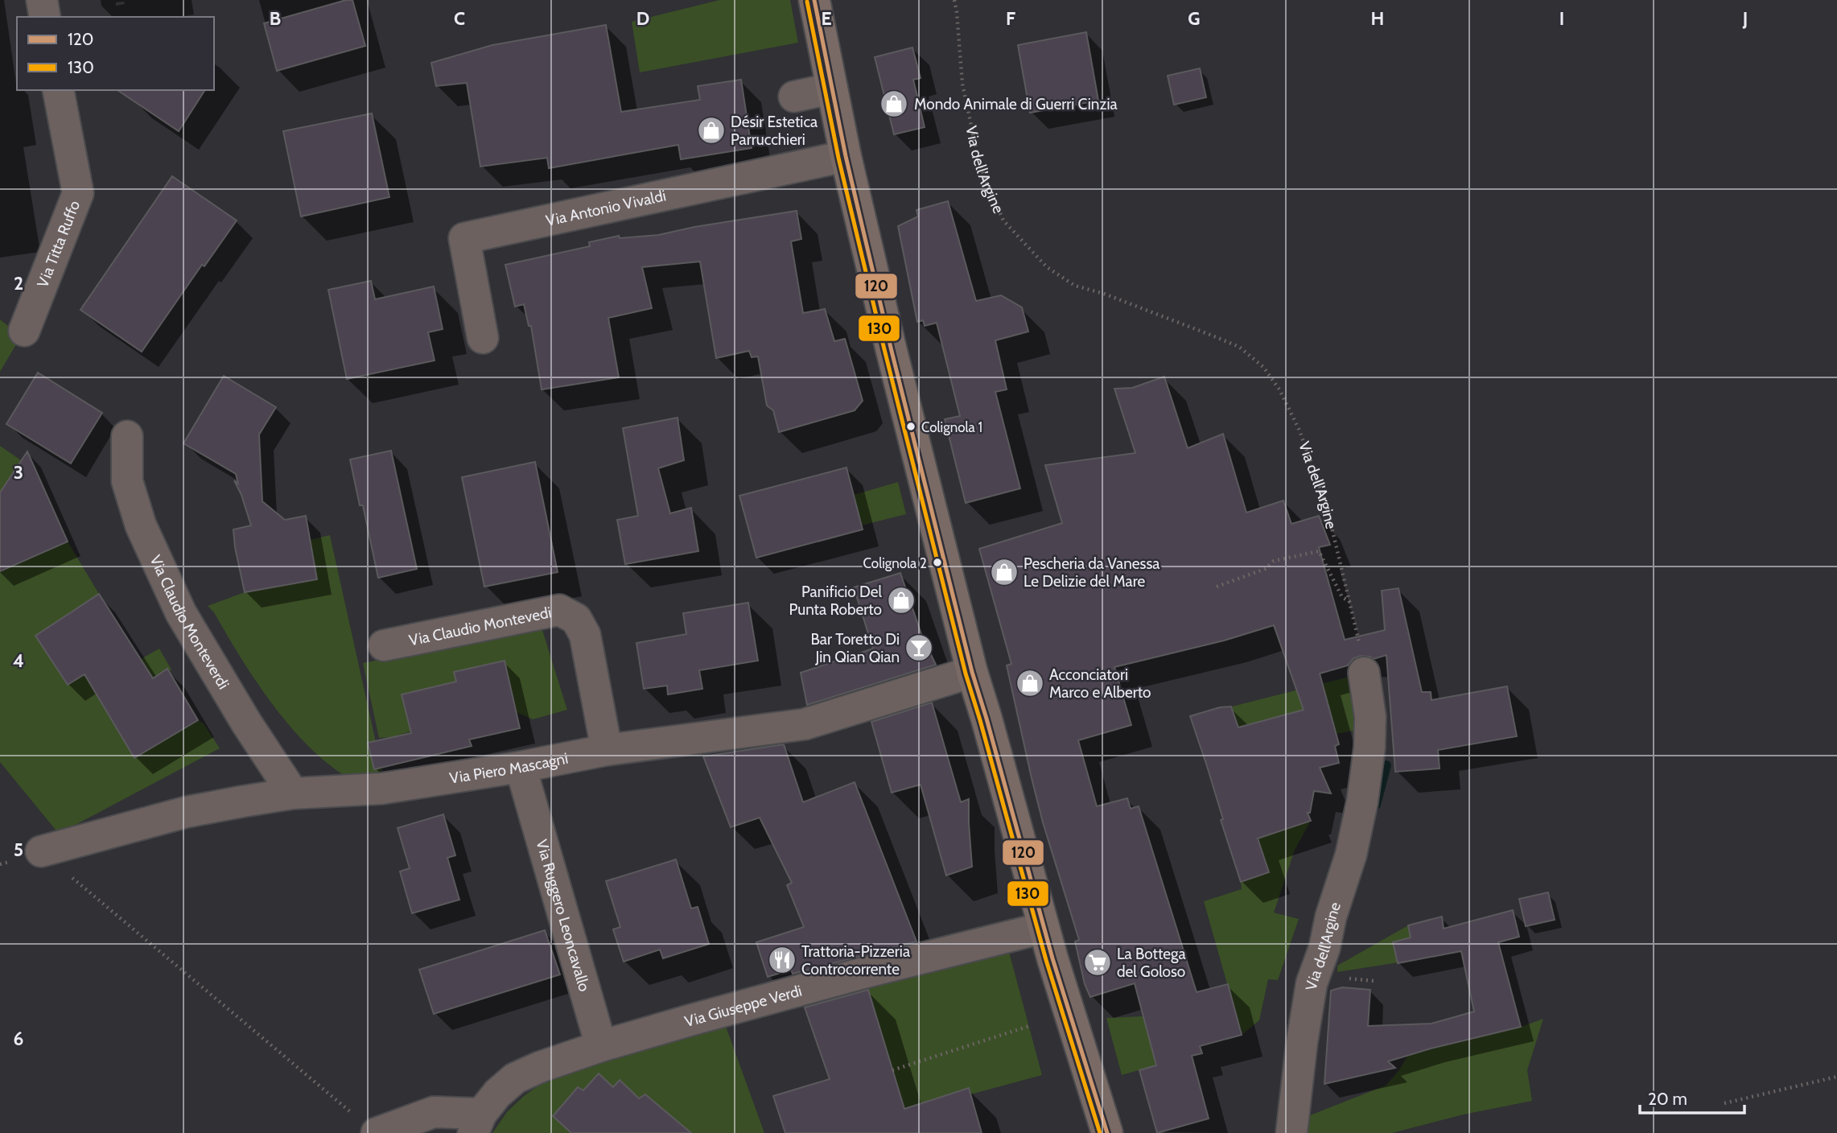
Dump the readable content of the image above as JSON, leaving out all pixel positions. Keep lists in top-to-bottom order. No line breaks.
{"streets":{"street":["Via dell'Argine","Via Antonio Vivaldi","Via Titta Ruffo","Via Claudio Monteverdi","Via Claudio Montevedi","Via Piero Mascagni","Via Ruggero Leoncavallo","Via Giuseppe Verdi"]},"crossings":[["Via Claudio Monteverdi","Via Piero Mascagni"],["Via Claudio Montevedi","Via Piero Mascagni"],["Via Piero Mascagni","Via Ruggero Leoncavallo"],["Via Ruggero Leoncavallo","Via Giuseppe Verdi"]],"places":{"shop":["Mondo Animale di Guerri Cinzia","Désir Estetica Parrucchieri","Pescheria da Vanessa Le Delizie del Mare","Panificio Del Punta Roberto","Acconciatori Marco e Alberto"],"other":["Colignola 1","Colignola 2"],"bar":["Bar Toretto Di Jin Qian Qian"],"restaurant":["Trattoria-Pizzeria Controcorrente"],"supermarket":["La Bottega del Goloso"]},"lines":["transit line 120","transit line 130"],"legend":["120","130"],"scale_bar":"20 m","grid":{"columns":["B","C","D","E","F","G","H","I","J"],"rows":["2","3","4","5","6"]}}
